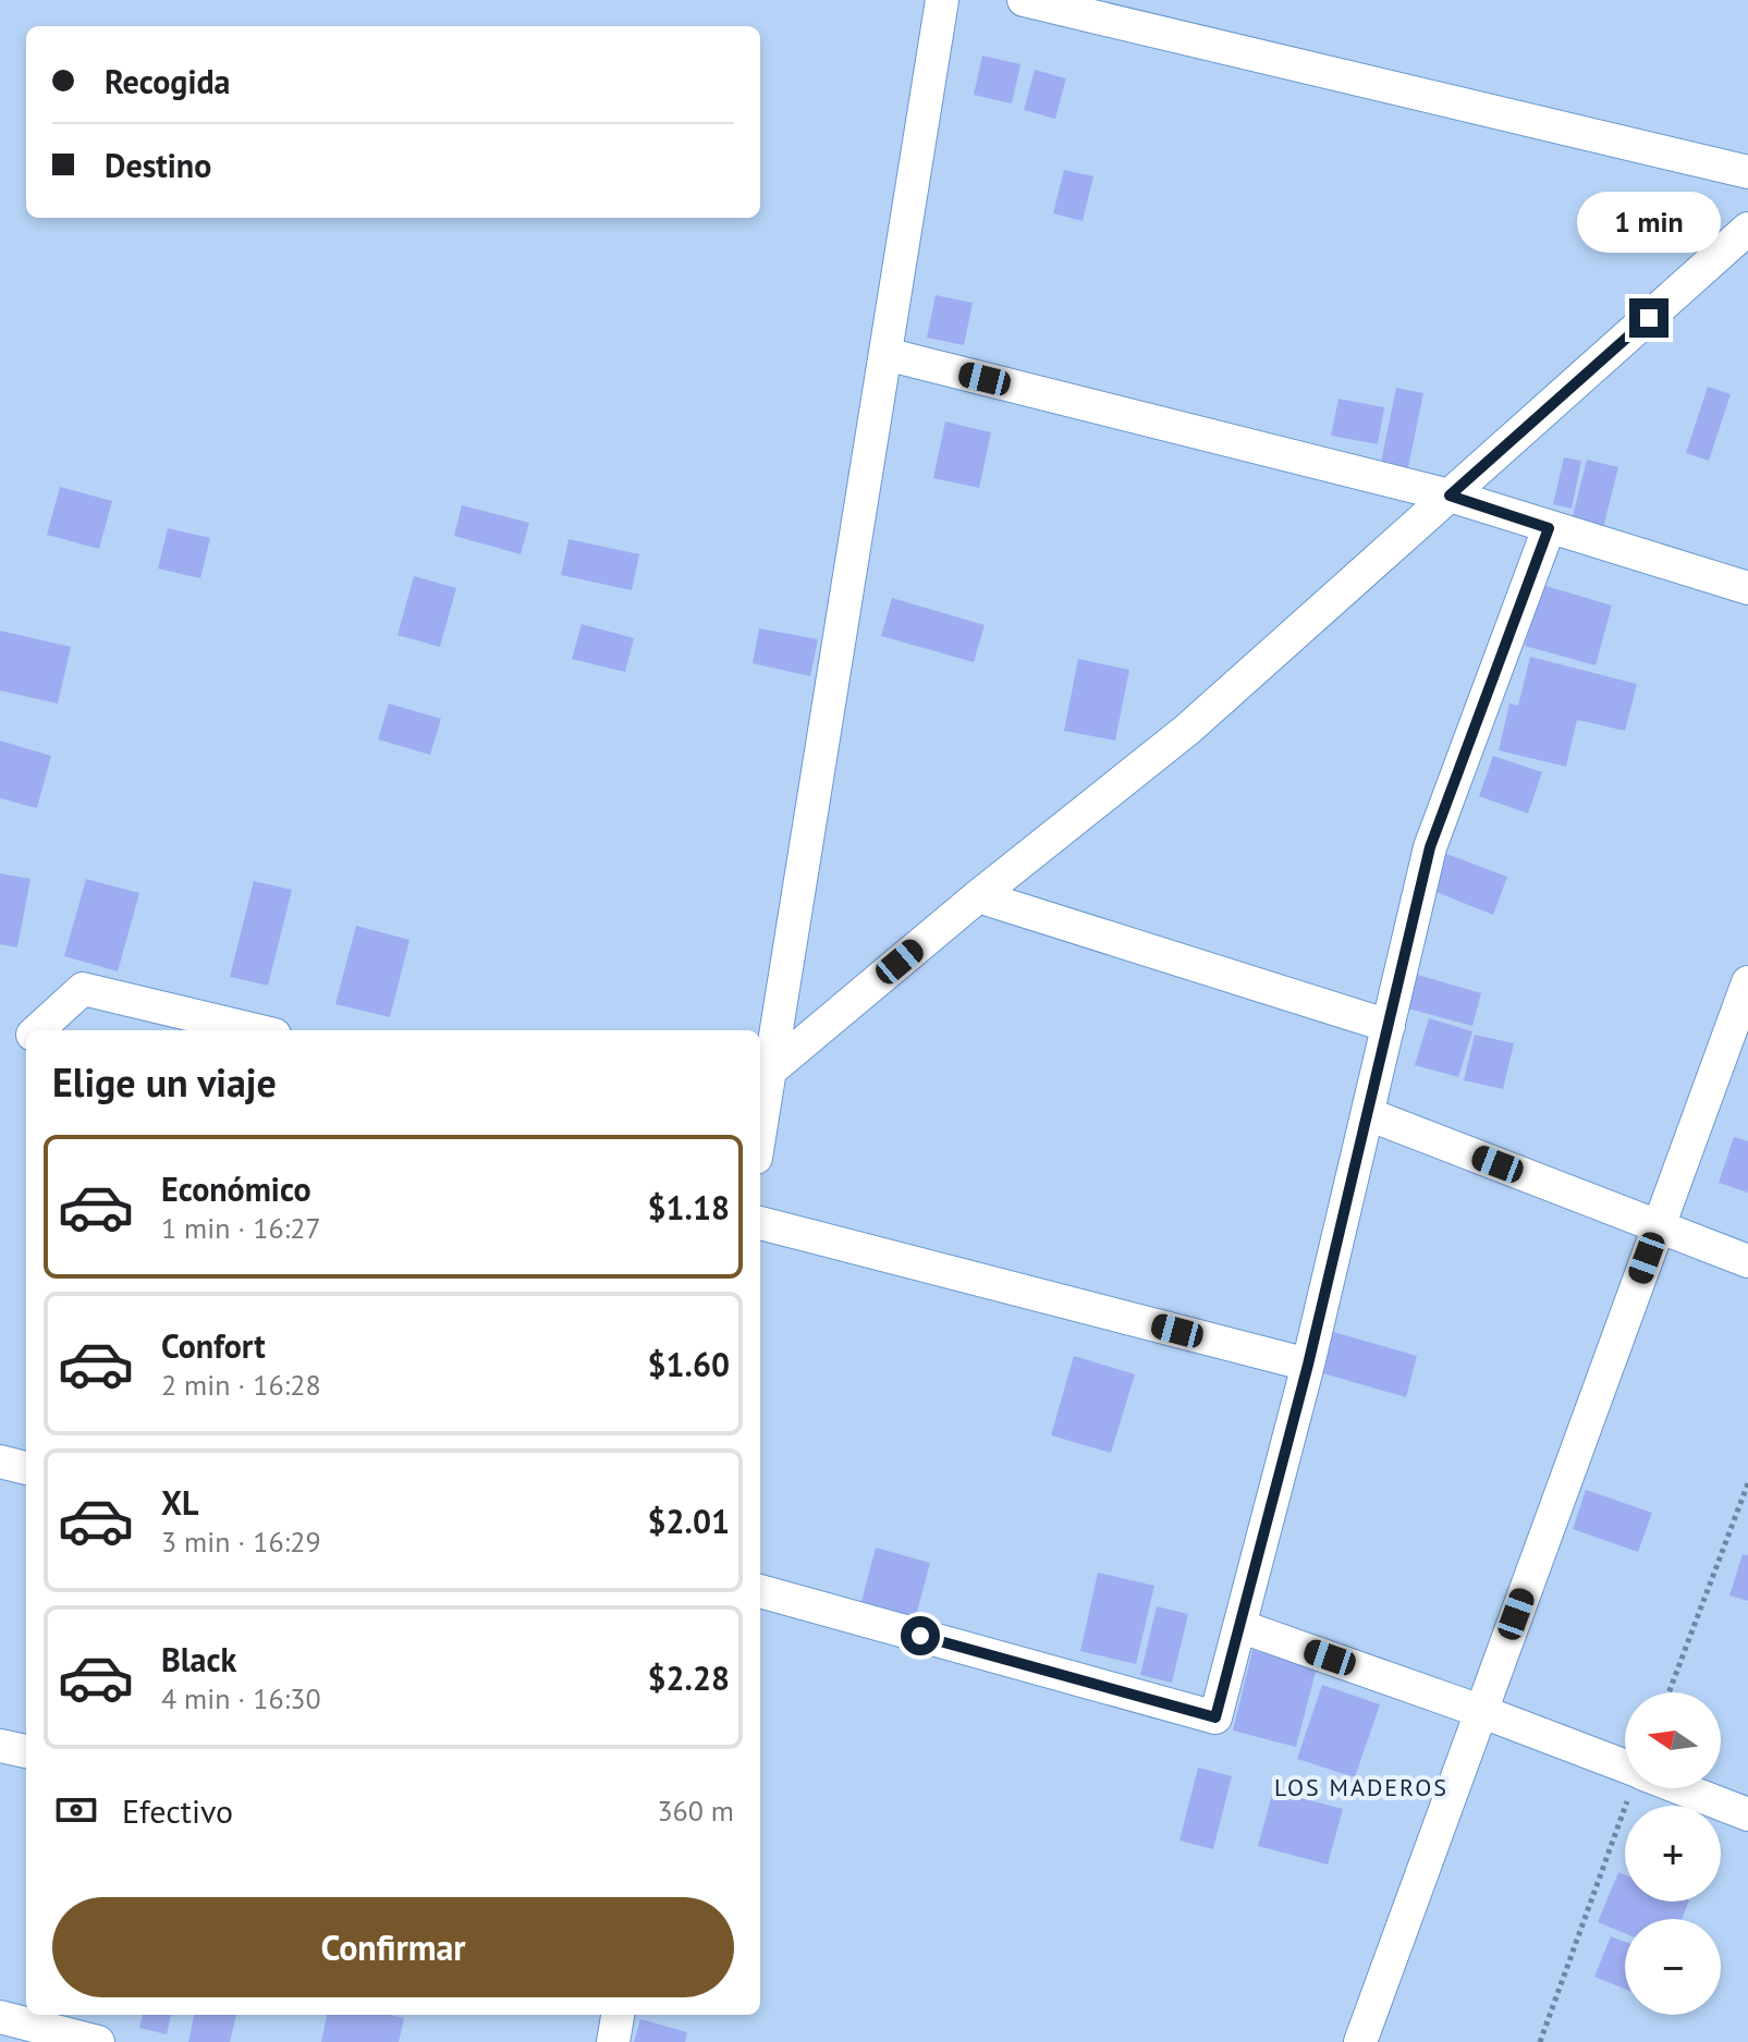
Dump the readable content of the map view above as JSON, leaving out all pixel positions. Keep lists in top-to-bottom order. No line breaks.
{"districts":["LOS MADEROS"],"north":"left","page":{"banner":["Recogida","Destino"],"bubble":"1 min","heading":"Elige un viaje","list":[{"name":"Económico","note":"1 min · 16:27","value":"$1.18"},{"name":"Confort","note":"2 min · 16:28","value":"$1.60"},{"name":"XL","note":"3 min · 16:29","value":"$2.01"},{"name":"Black","note":"4 min · 16:30","value":"$2.28"}],"map_buttons":["+","−"],"pay":["Efectivo","360 m"],"buttons":"Confirmar"}}
